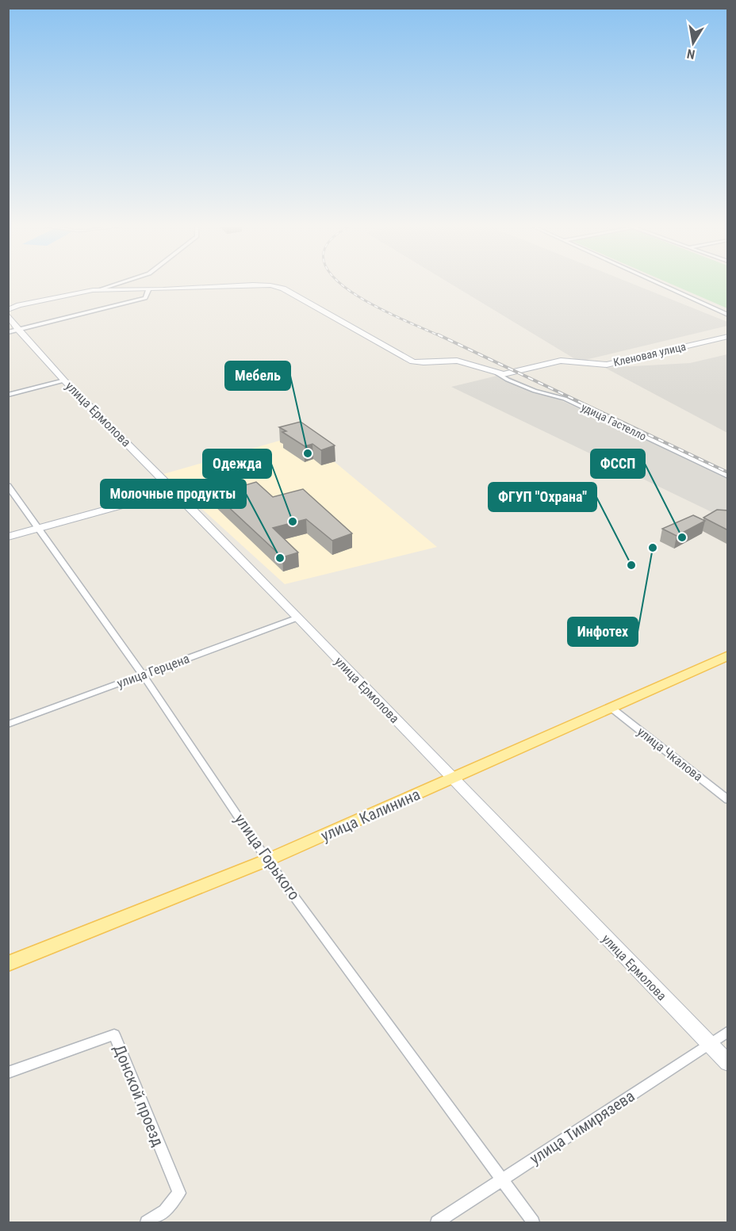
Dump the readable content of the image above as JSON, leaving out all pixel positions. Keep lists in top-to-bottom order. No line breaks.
{"streets":{"main road":["улица Калинина"],"street":["Кленовая улица","улица Ермолова","удица Гастелло","улица Герцена","улица Чкалова","улица Горького","Донской проезд","улица Тимирязева"]},"crossings":[["Кленовая улица","удица Гастелло"],["улица Ермолова","улица Герцена"],["улица Ермолова","улица Калинина"],["улица Ермолова","улица Тимирязева"],["улица Герцена","улица Горького"],["улица Чкалова","улица Калинина"],["улица Калинина","улица Горького"],["улица Горького","улица Тимирязева"]],"places":["Мебель","Одежда","ФССП","Инфотех","Молочные продукты","ФГУП \"Охрана\""],"north":"bottom"}
